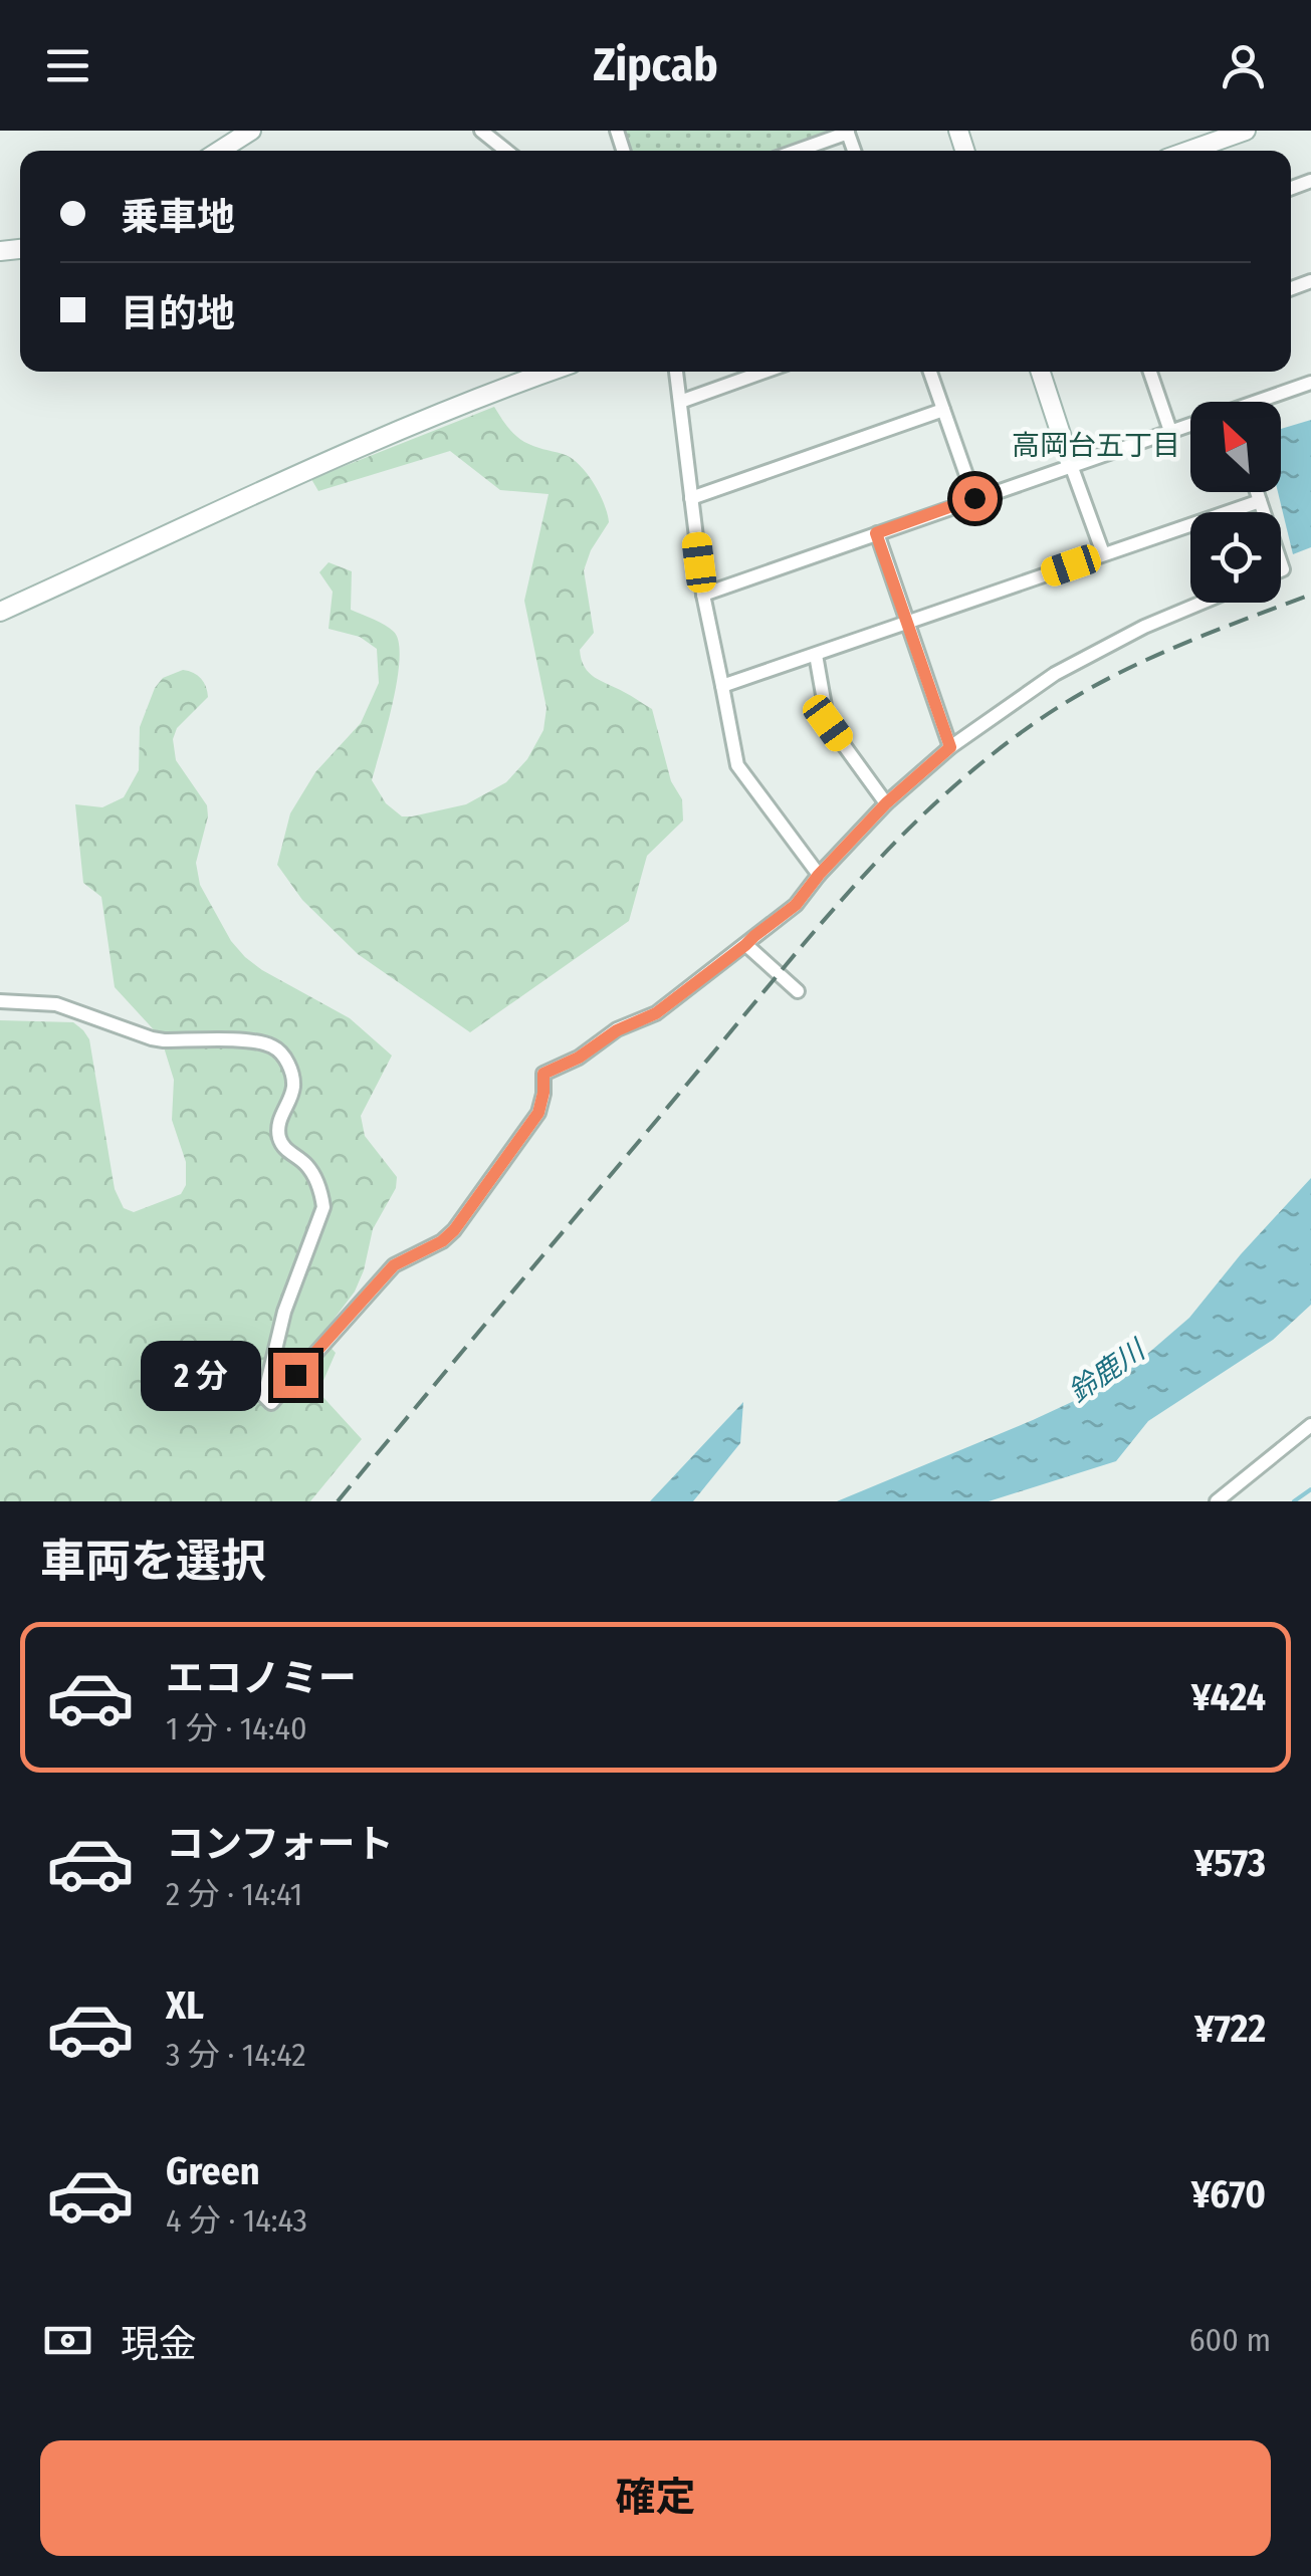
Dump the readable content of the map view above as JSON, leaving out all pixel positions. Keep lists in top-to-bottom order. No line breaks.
{"districts":["高岡台五丁目"],"water":["鈴鹿川"],"north":"top left","page":{"header":"Zipcab","banner":["乗車地","目的地"],"bubble":"2 分","heading":"車両を選択","list":[{"name":"エコノミー","note":"1 分 · 14:40","value":"¥424"},{"name":"コンフォート","note":"2 分 · 14:41","value":"¥573"},{"name":"XL","note":"3 分 · 14:42","value":"¥722"},{"name":"Green","note":"4 分 · 14:43","value":"¥670"}],"pay":["現金","600 m"],"buttons":"確定"}}
